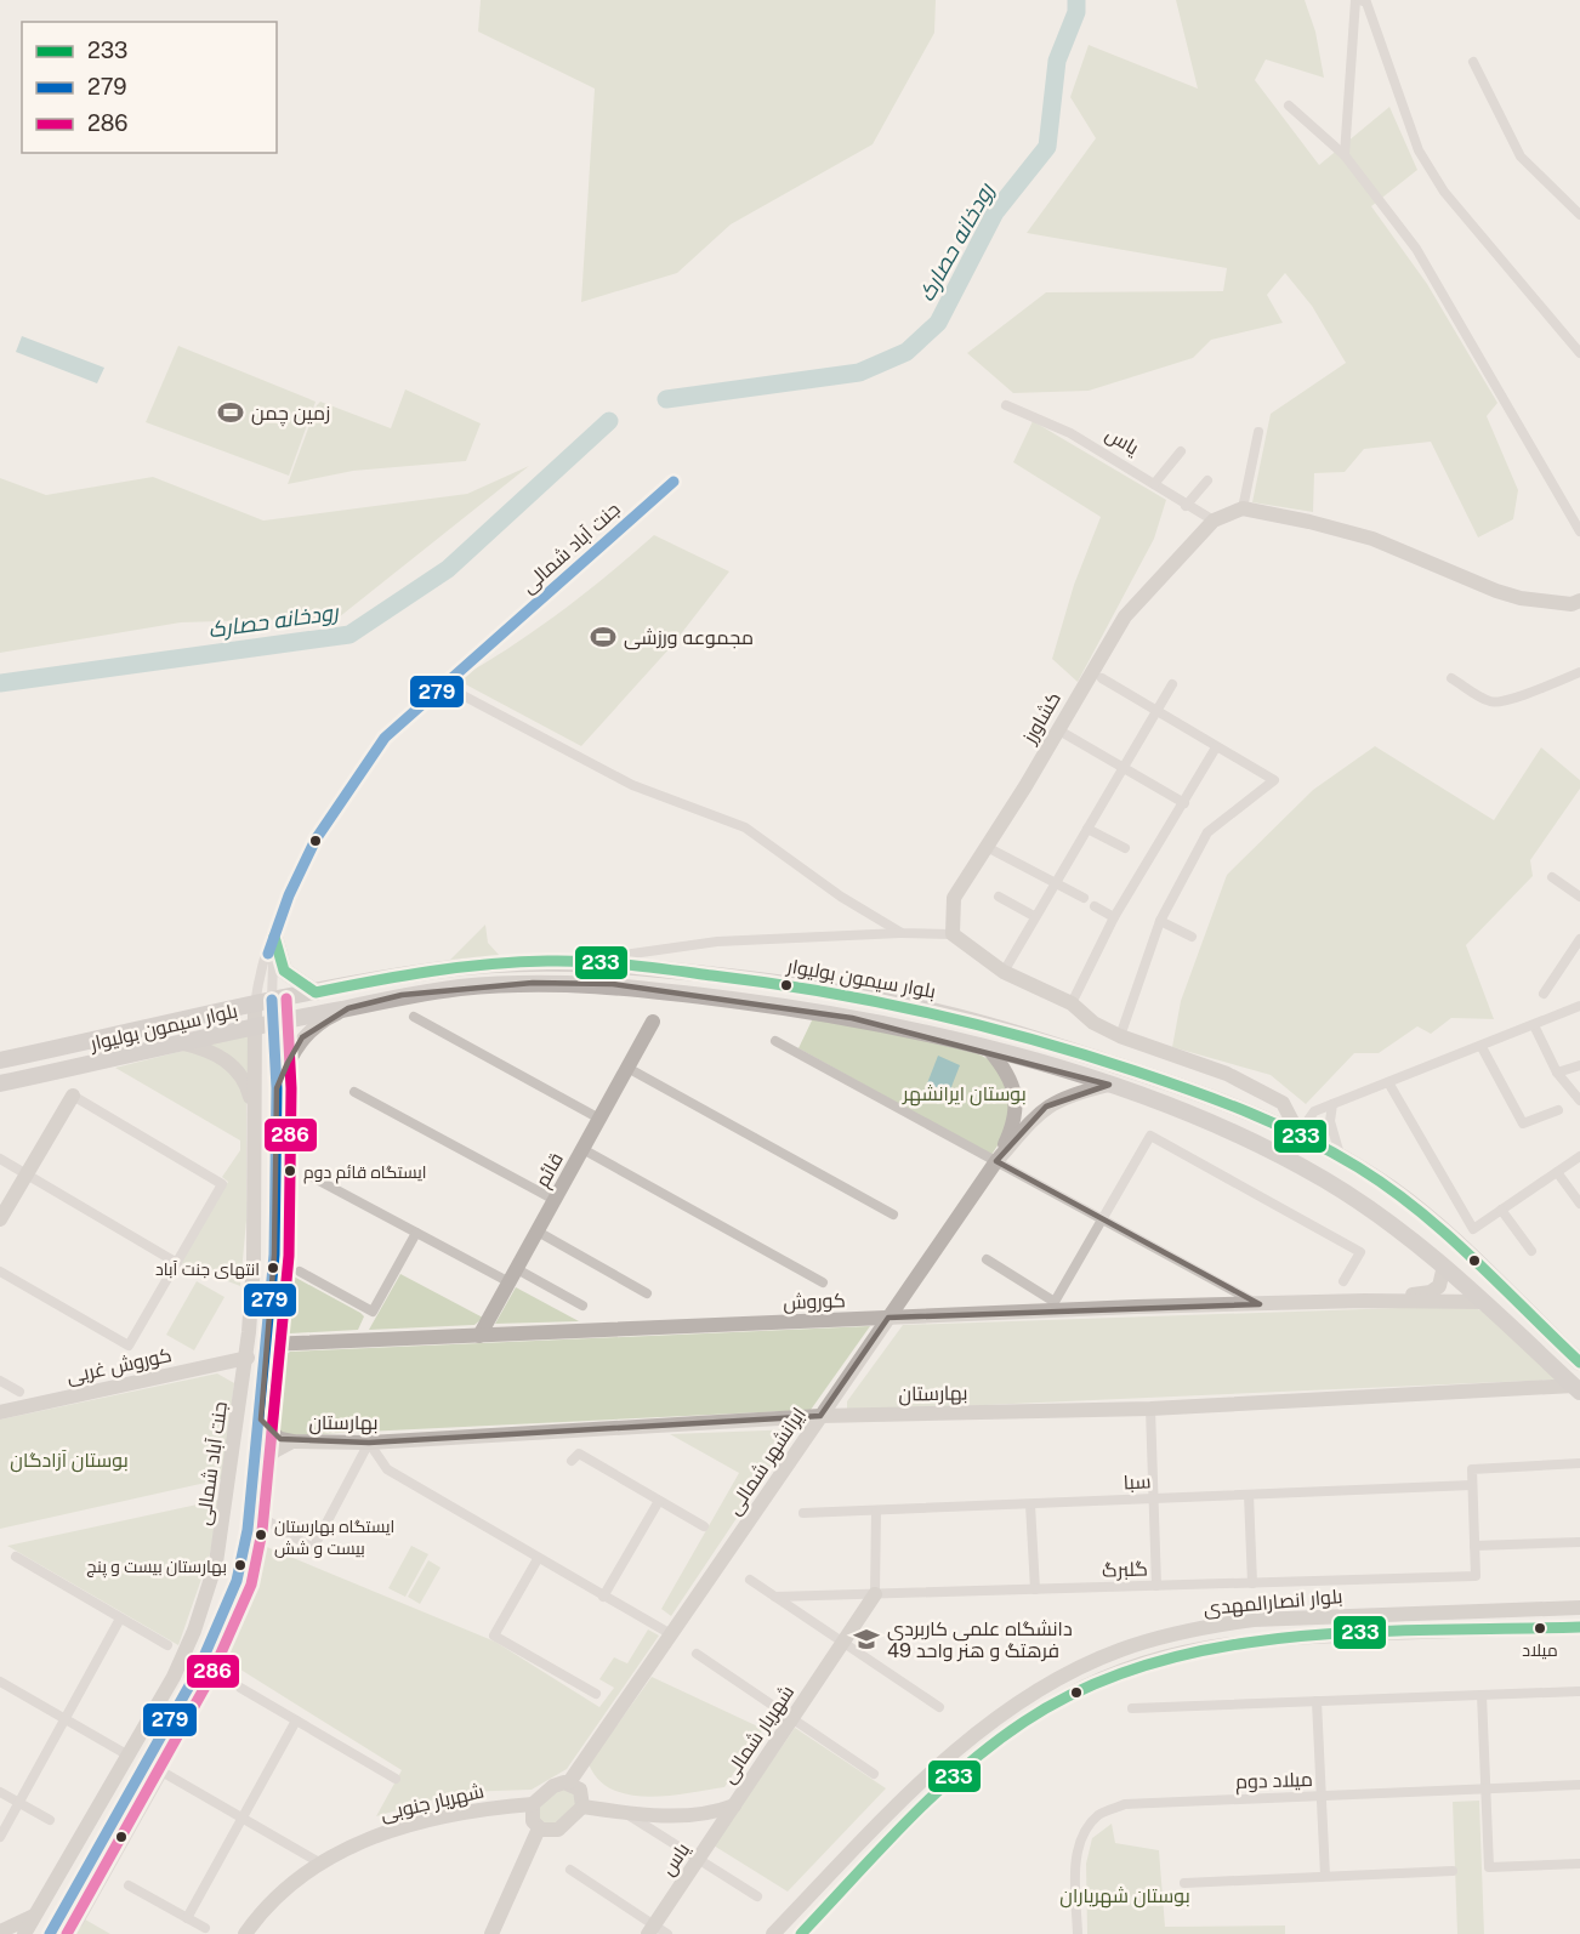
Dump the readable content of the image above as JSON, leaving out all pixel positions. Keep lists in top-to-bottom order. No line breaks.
{"streets":{"main road":["بلوار سیمون بولیوار"],"street":["یاس","جنت آباد شمالی","کشاورز","قائم","کوروش","کوروش غربی","بهارستان","ایرانشهر شمالی","سبا","گلبرگ","بلوار انصارالمهدی","شهریار شمالی","میلاد دوم","شهریار جنوبی"]},"crossings":[["یاس","کشاورز"],["یاس","شهریار شمالی"],["جنت آباد شمالی","بلوار سیمون بولیوار"],["جنت آباد شمالی","کوروش"],["جنت آباد شمالی","کوروش غربی"],["جنت آباد شمالی","بهارستان"],["بلوار سیمون بولیوار","بهارستان"],["قائم","کوروش"],["کوروش","ایرانشهر شمالی"],["بهارستان","ایرانشهر شمالی"],["ایرانشهر شمالی","شهریار شمالی"],["ایرانشهر شمالی","شهریار جنوبی"],["گلبرگ","شهریار شمالی"],["شهریار شمالی","شهریار جنوبی"]],"water":["رودخانه حصارک"],"parks":["بوستان ایرانشهر","بوستان آزادگان","بوستان شهریاران"],"places":{"sports":["زمین چمن","مجموعه ورزشی"],"other":["ایستگاه قائم دوم","انتهای جنت آباد","ایستگاه بهارستان بیست و شش","بهارستان بیست و پنج","میلاد"],"school or university":["دانشگاه علمی کاربردی فرهتگ و هنر واحد 49"]},"lines":["transit line 279","transit line 233","transit line 286"],"legend":["233","279","286"]}
